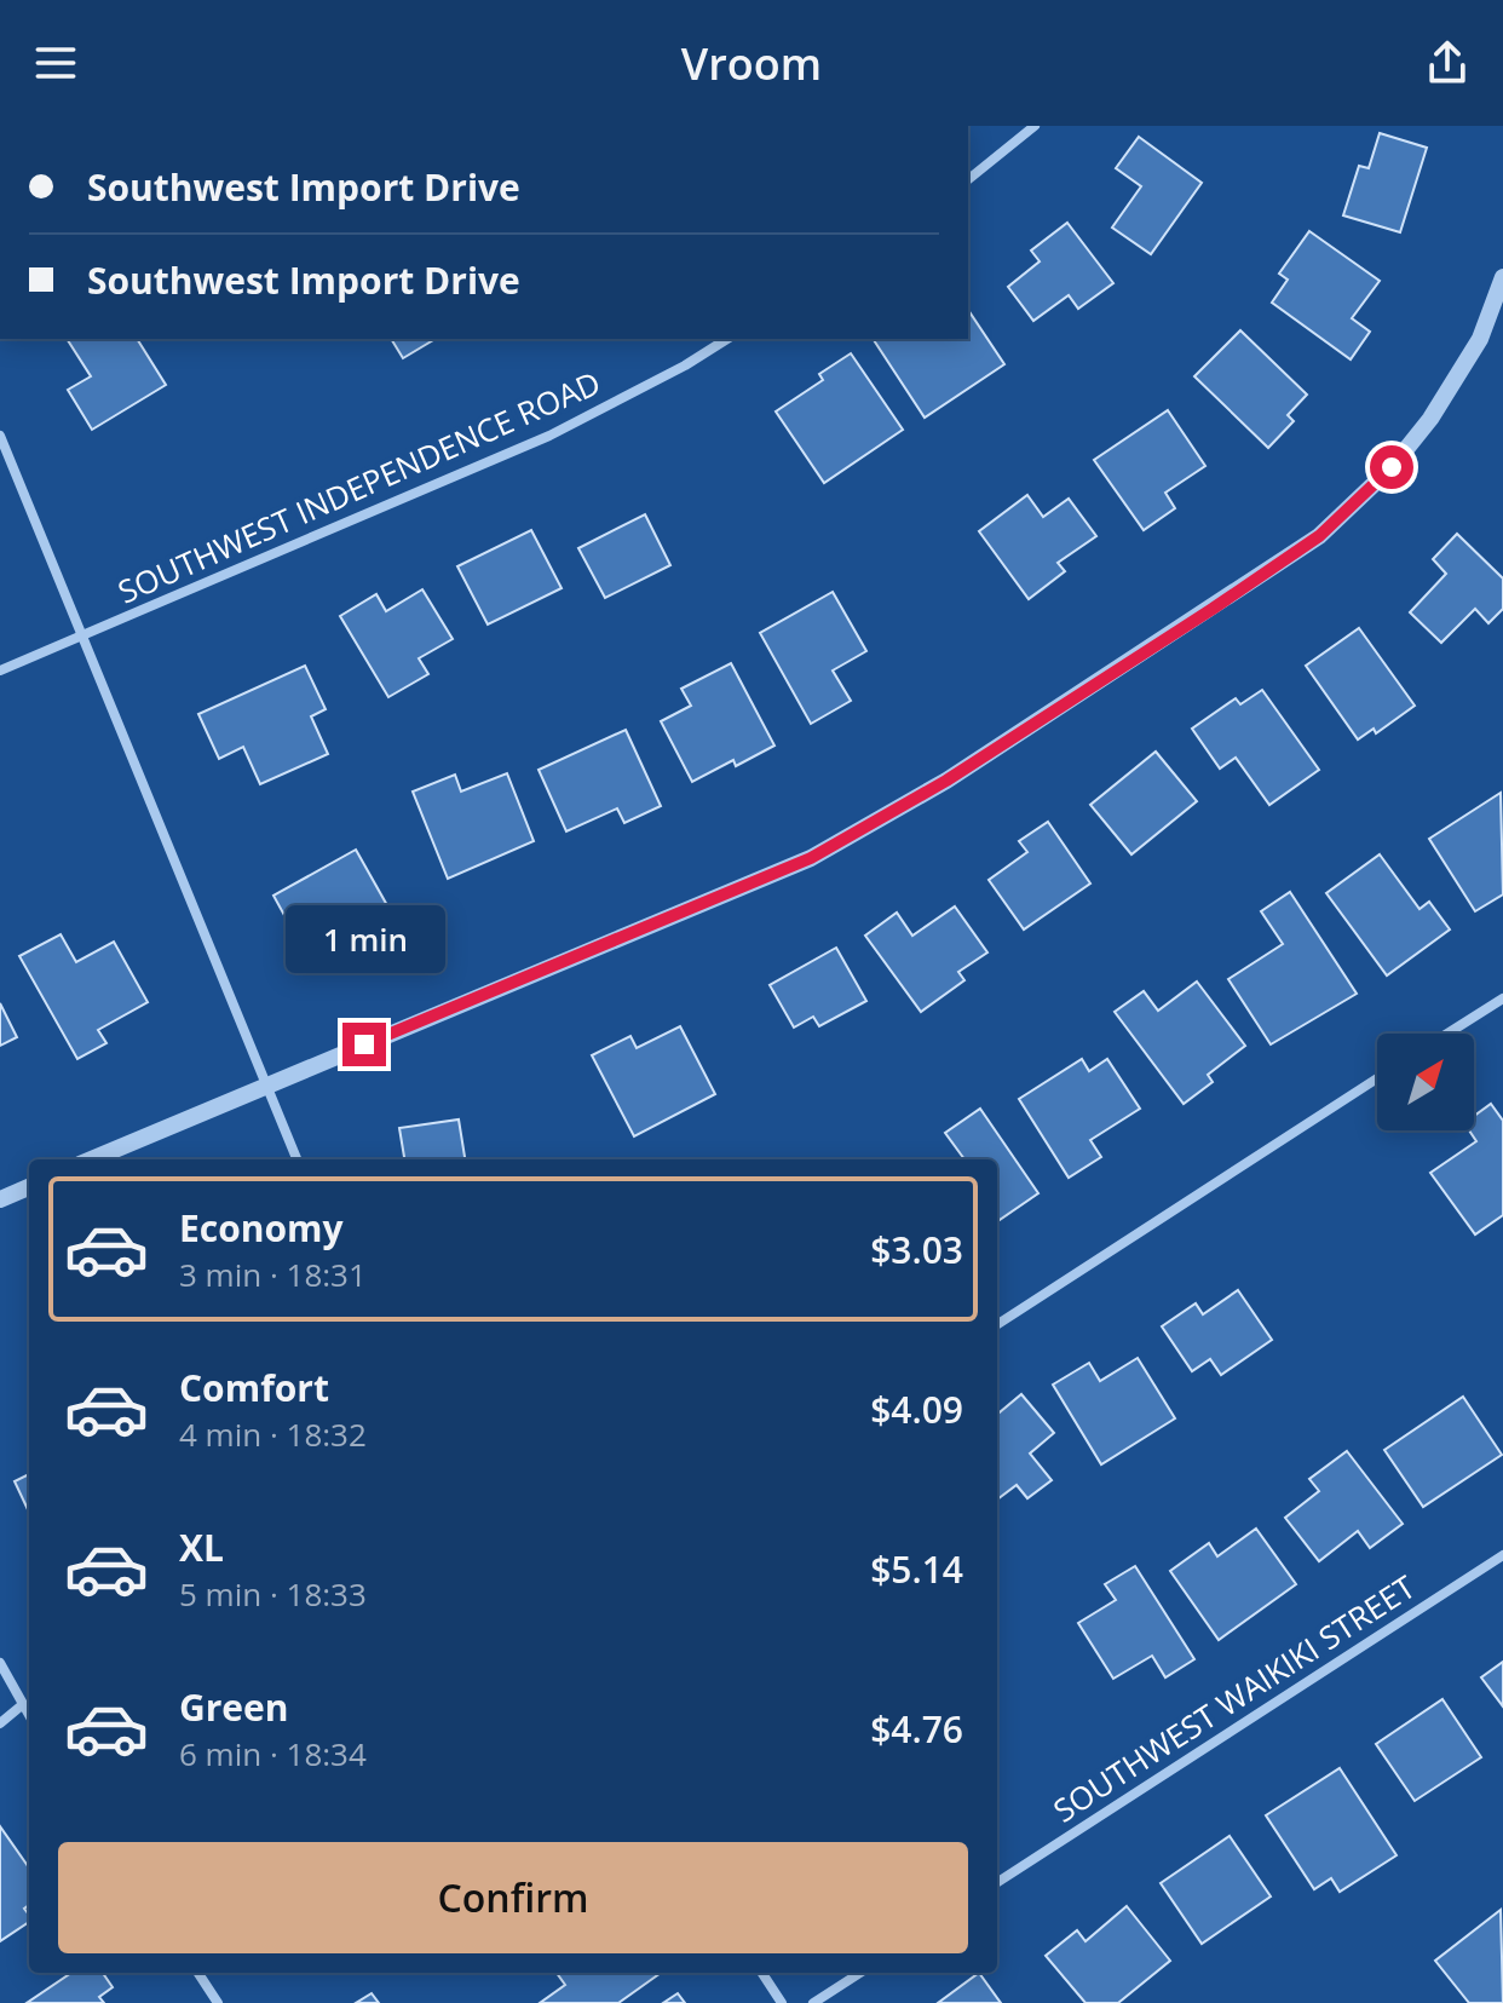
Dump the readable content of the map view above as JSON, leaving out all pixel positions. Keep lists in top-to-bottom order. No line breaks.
{"streets":{"street":["SOUTHWEST INDEPENDENCE ROAD","SOUTHWEST WAIKIKI STREET"]},"north":"top right","page":{"header":"Vroom","banner":["Southwest Import Drive","Southwest Import Drive"],"bubble":"1 min","list":[{"name":"Economy","note":"3 min · 18:31","value":"$3.03"},{"name":"Comfort","note":"4 min · 18:32","value":"$4.09"},{"name":"XL","note":"5 min · 18:33","value":"$5.14"},{"name":"Green","note":"6 min · 18:34","value":"$4.76"}],"buttons":"Confirm"}}
